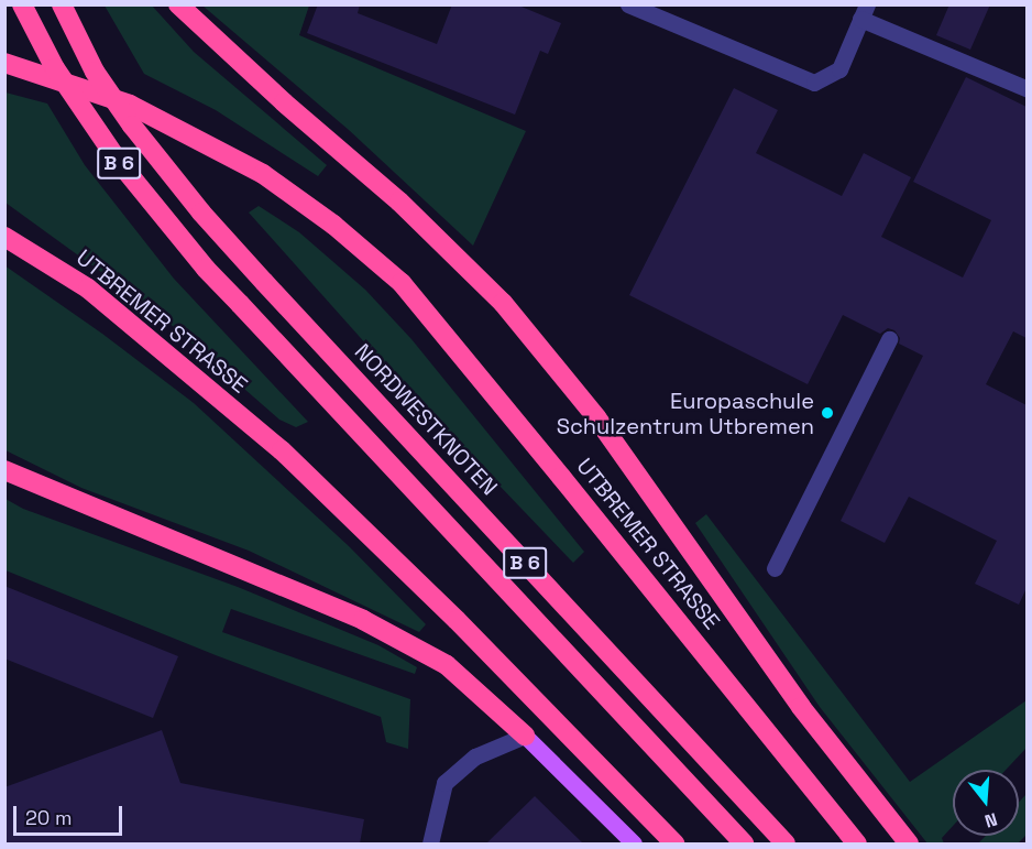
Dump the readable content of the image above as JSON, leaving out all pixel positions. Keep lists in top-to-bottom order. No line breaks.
{"streets":{"highway":["B 6","UTBREMER STRASSE","NORDWESTKNOTEN"]},"places":["Europaschule Schulzentrum Utbremen"],"scale_bar":"20 m","north":"bottom"}
